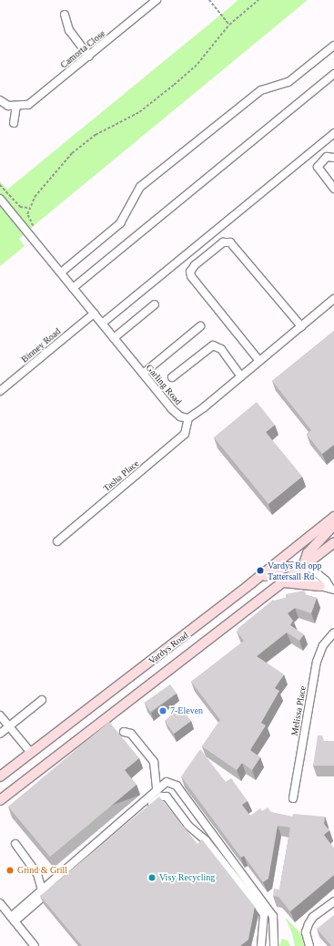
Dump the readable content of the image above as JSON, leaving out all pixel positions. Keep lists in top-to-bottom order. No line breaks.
{"streets":{"main road":["Vardys Road"],"street":["Camorta Close","Binney Road","Garling Road","Tasha Place","Melissa Place"]},"crossings":[["Binney Road","Garling Road"],["Garling Road","Tasha Place"]],"places":["Vardys Rd opp Tattersall Rd","7-Eleven","Grind & Grill","Visy Recycling"]}
